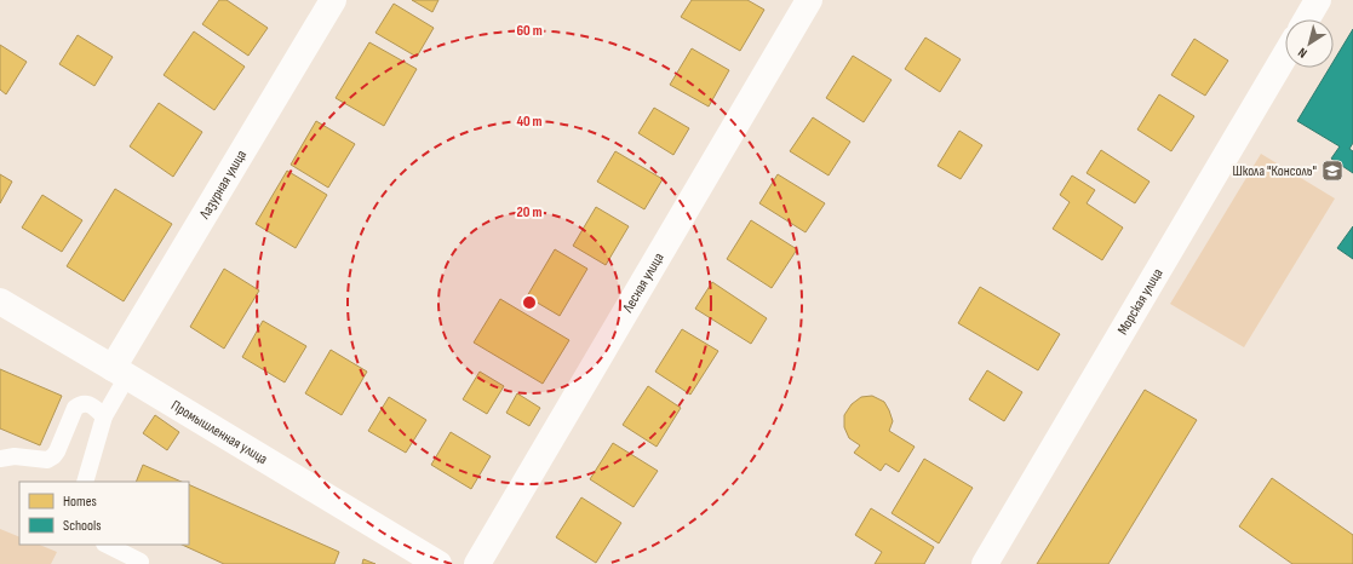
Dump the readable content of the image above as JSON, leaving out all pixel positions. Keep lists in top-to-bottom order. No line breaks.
{"streets":{"street":["Лазурная улица","Лесная улица","Морская улица","Промышленная улица"]},"crossings":[["Лазурная улица","Промышленная улица"]],"places":{"school or university":["Школа \"Консоль\""]},"legend":["Homes","Schools"],"north":"bottom left","rings":["60 m","40 m","20 m"]}
